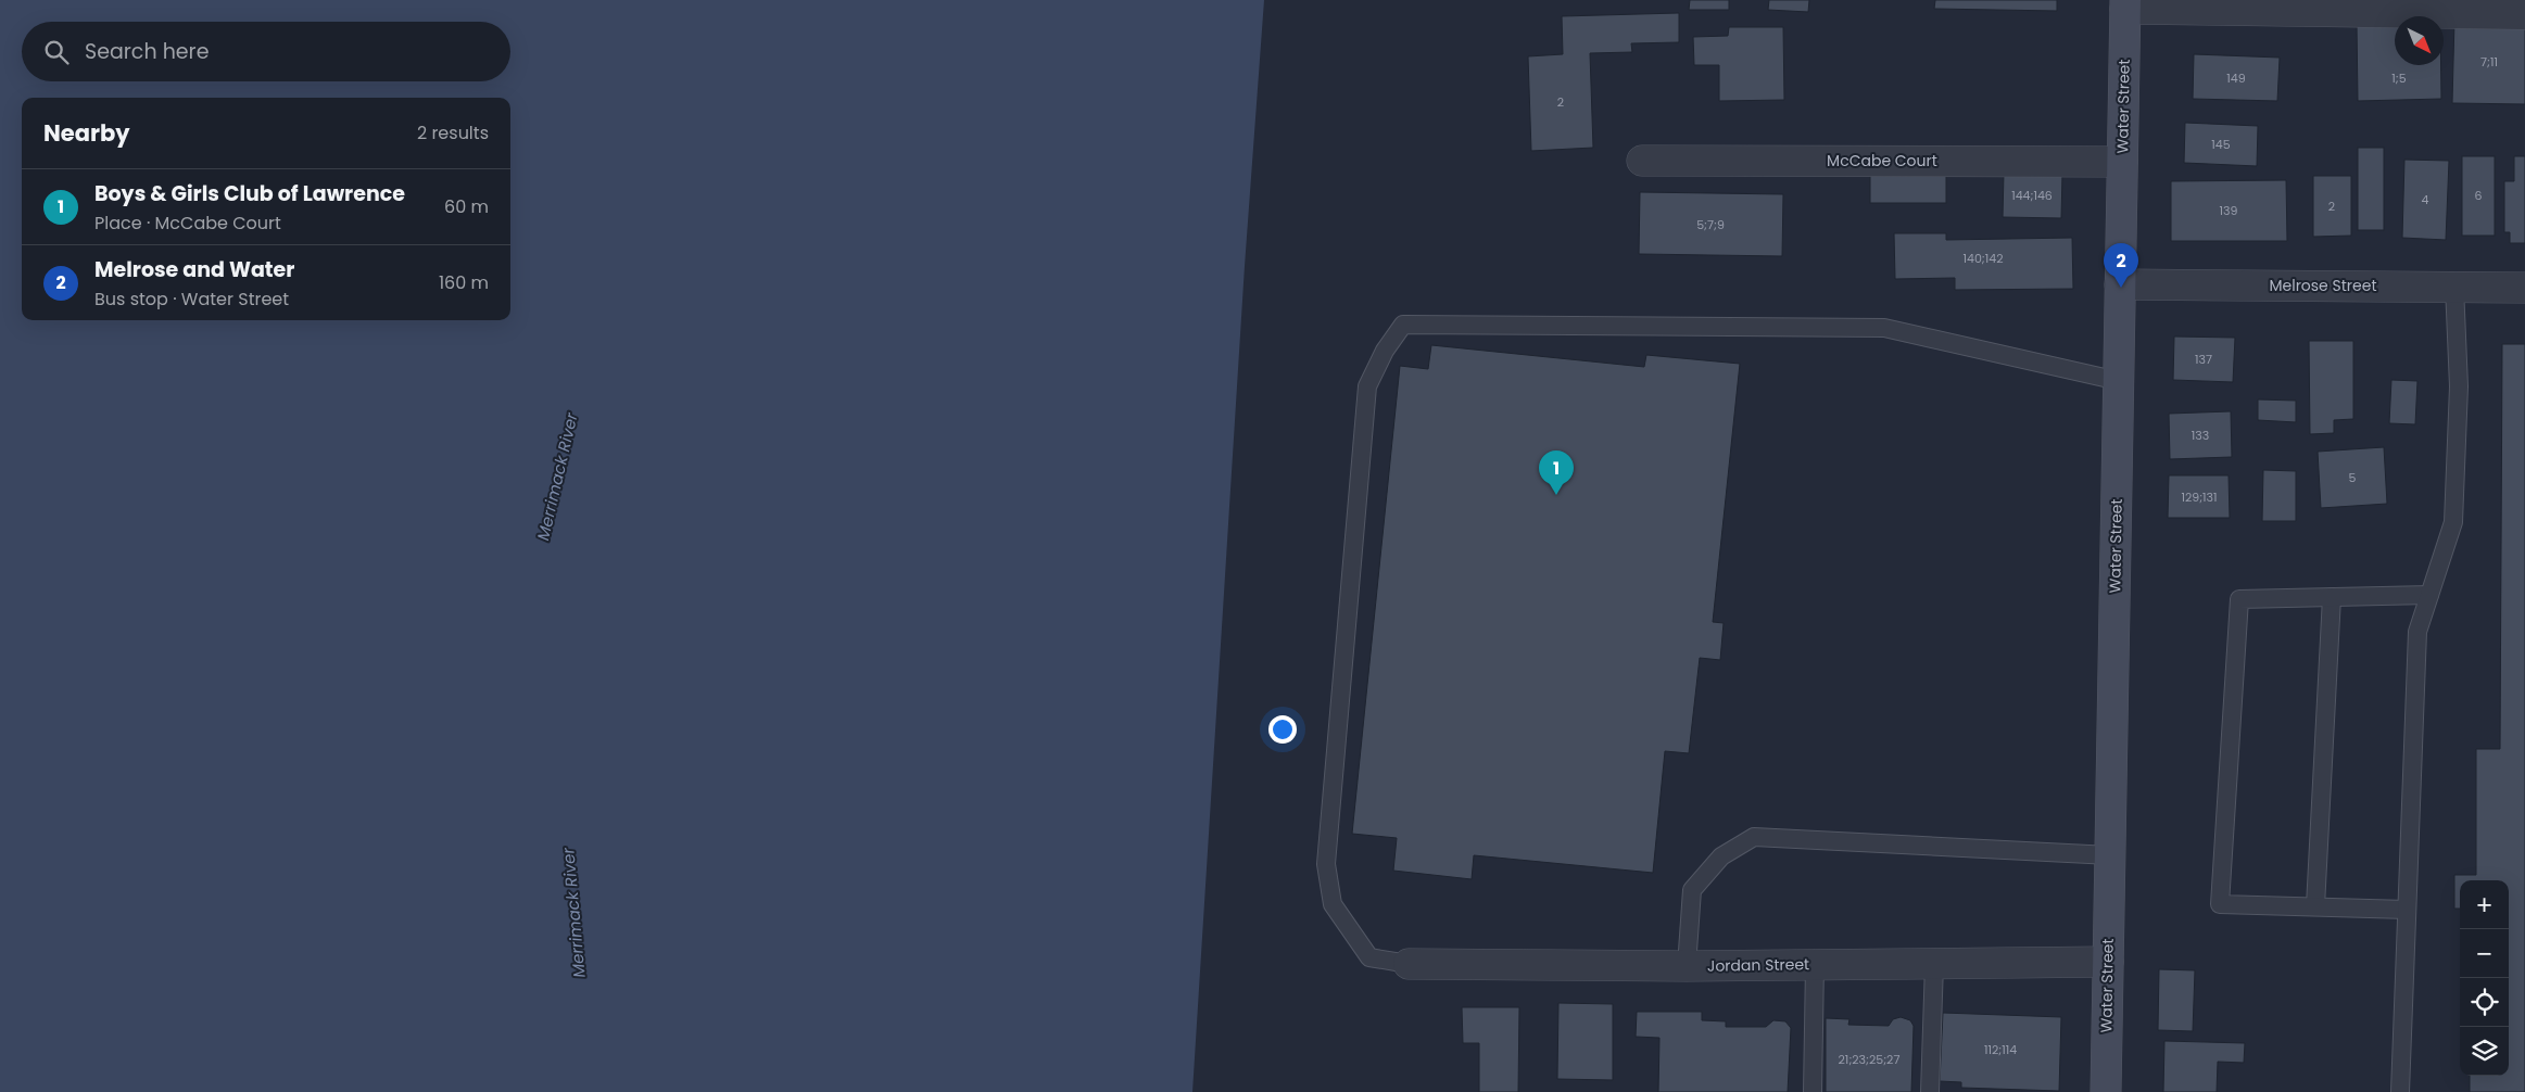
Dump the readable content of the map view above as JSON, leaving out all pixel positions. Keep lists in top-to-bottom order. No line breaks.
{"streets":{"main road":["Water Street"],"street":["McCabe Court","Melrose Street","Jordan Street"]},"crossings":[["Water Street","McCabe Court"],["Water Street","Melrose Street"],["Water Street","Jordan Street"]],"water":["Merrimack River"],"house_numbers":["7;11","149","1;5","2","145","144;146","6","4","2","139","5;7;9","140;142","137","133","5","129;131","112;114","21;23;25;27"],"north":"bottom right","page":{"search":"Search here","heading":["Nearby","2 results"],"list":[{"mark":"1","name":"Boys & Girls Club of Lawrence","note":"Place · McCabe Court","value":"60 m"},{"mark":"2","name":"Melrose and Water","note":"Bus stop · Water Street","value":"160 m"}],"pins":["2","1"],"map_buttons":["+","−"]}}
